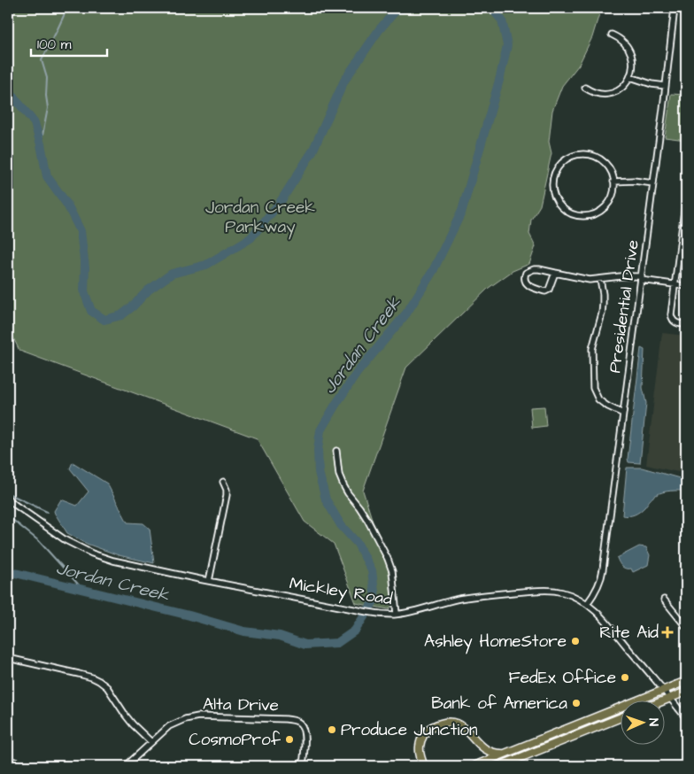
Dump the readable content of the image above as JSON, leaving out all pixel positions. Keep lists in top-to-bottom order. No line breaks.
{"streets":{"street":["Presidential Drive","Mickley Road","Alta Drive"]},"crossings":[["Presidential Drive","Mickley Road"]],"water":["Jordan Creek"],"parks":["Jordan Creek Parkway"],"places":{"health":["Rite Aid"],"other":["Ashley HomeStore","FedEx Office","Bank of America","Produce Junction","CosmoProf"]},"scale_bar":"100 m","north":"right"}
